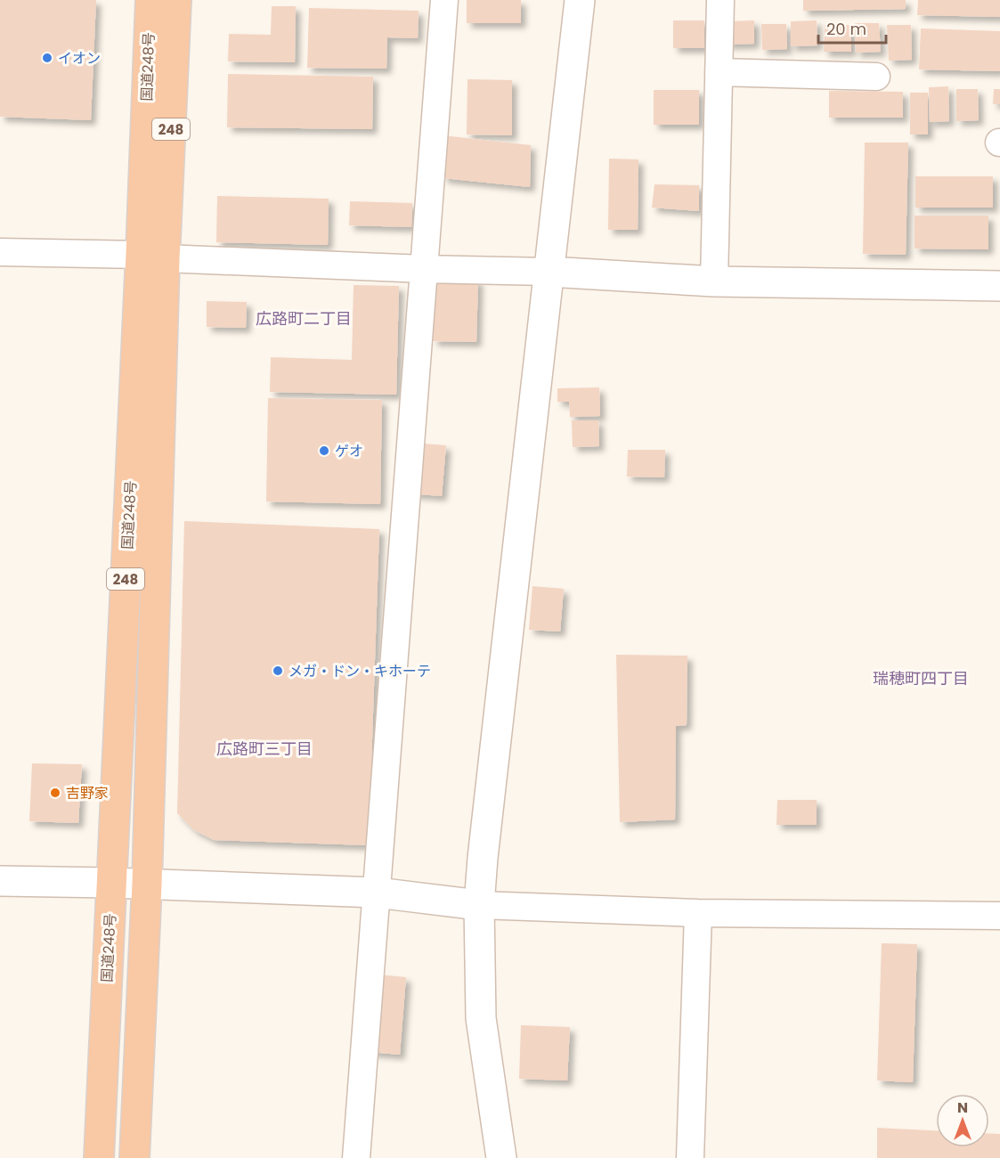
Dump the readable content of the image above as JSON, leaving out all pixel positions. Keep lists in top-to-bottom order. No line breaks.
{"streets":{"highway":["国道248号","248"]},"districts":["広路町二丁目","瑞穂町四丁目","広路町三丁目"],"places":["イオン","ゲオ","メガ・ドン・キホーテ","吉野家"],"scale_bar":"20 m","north":"top"}
